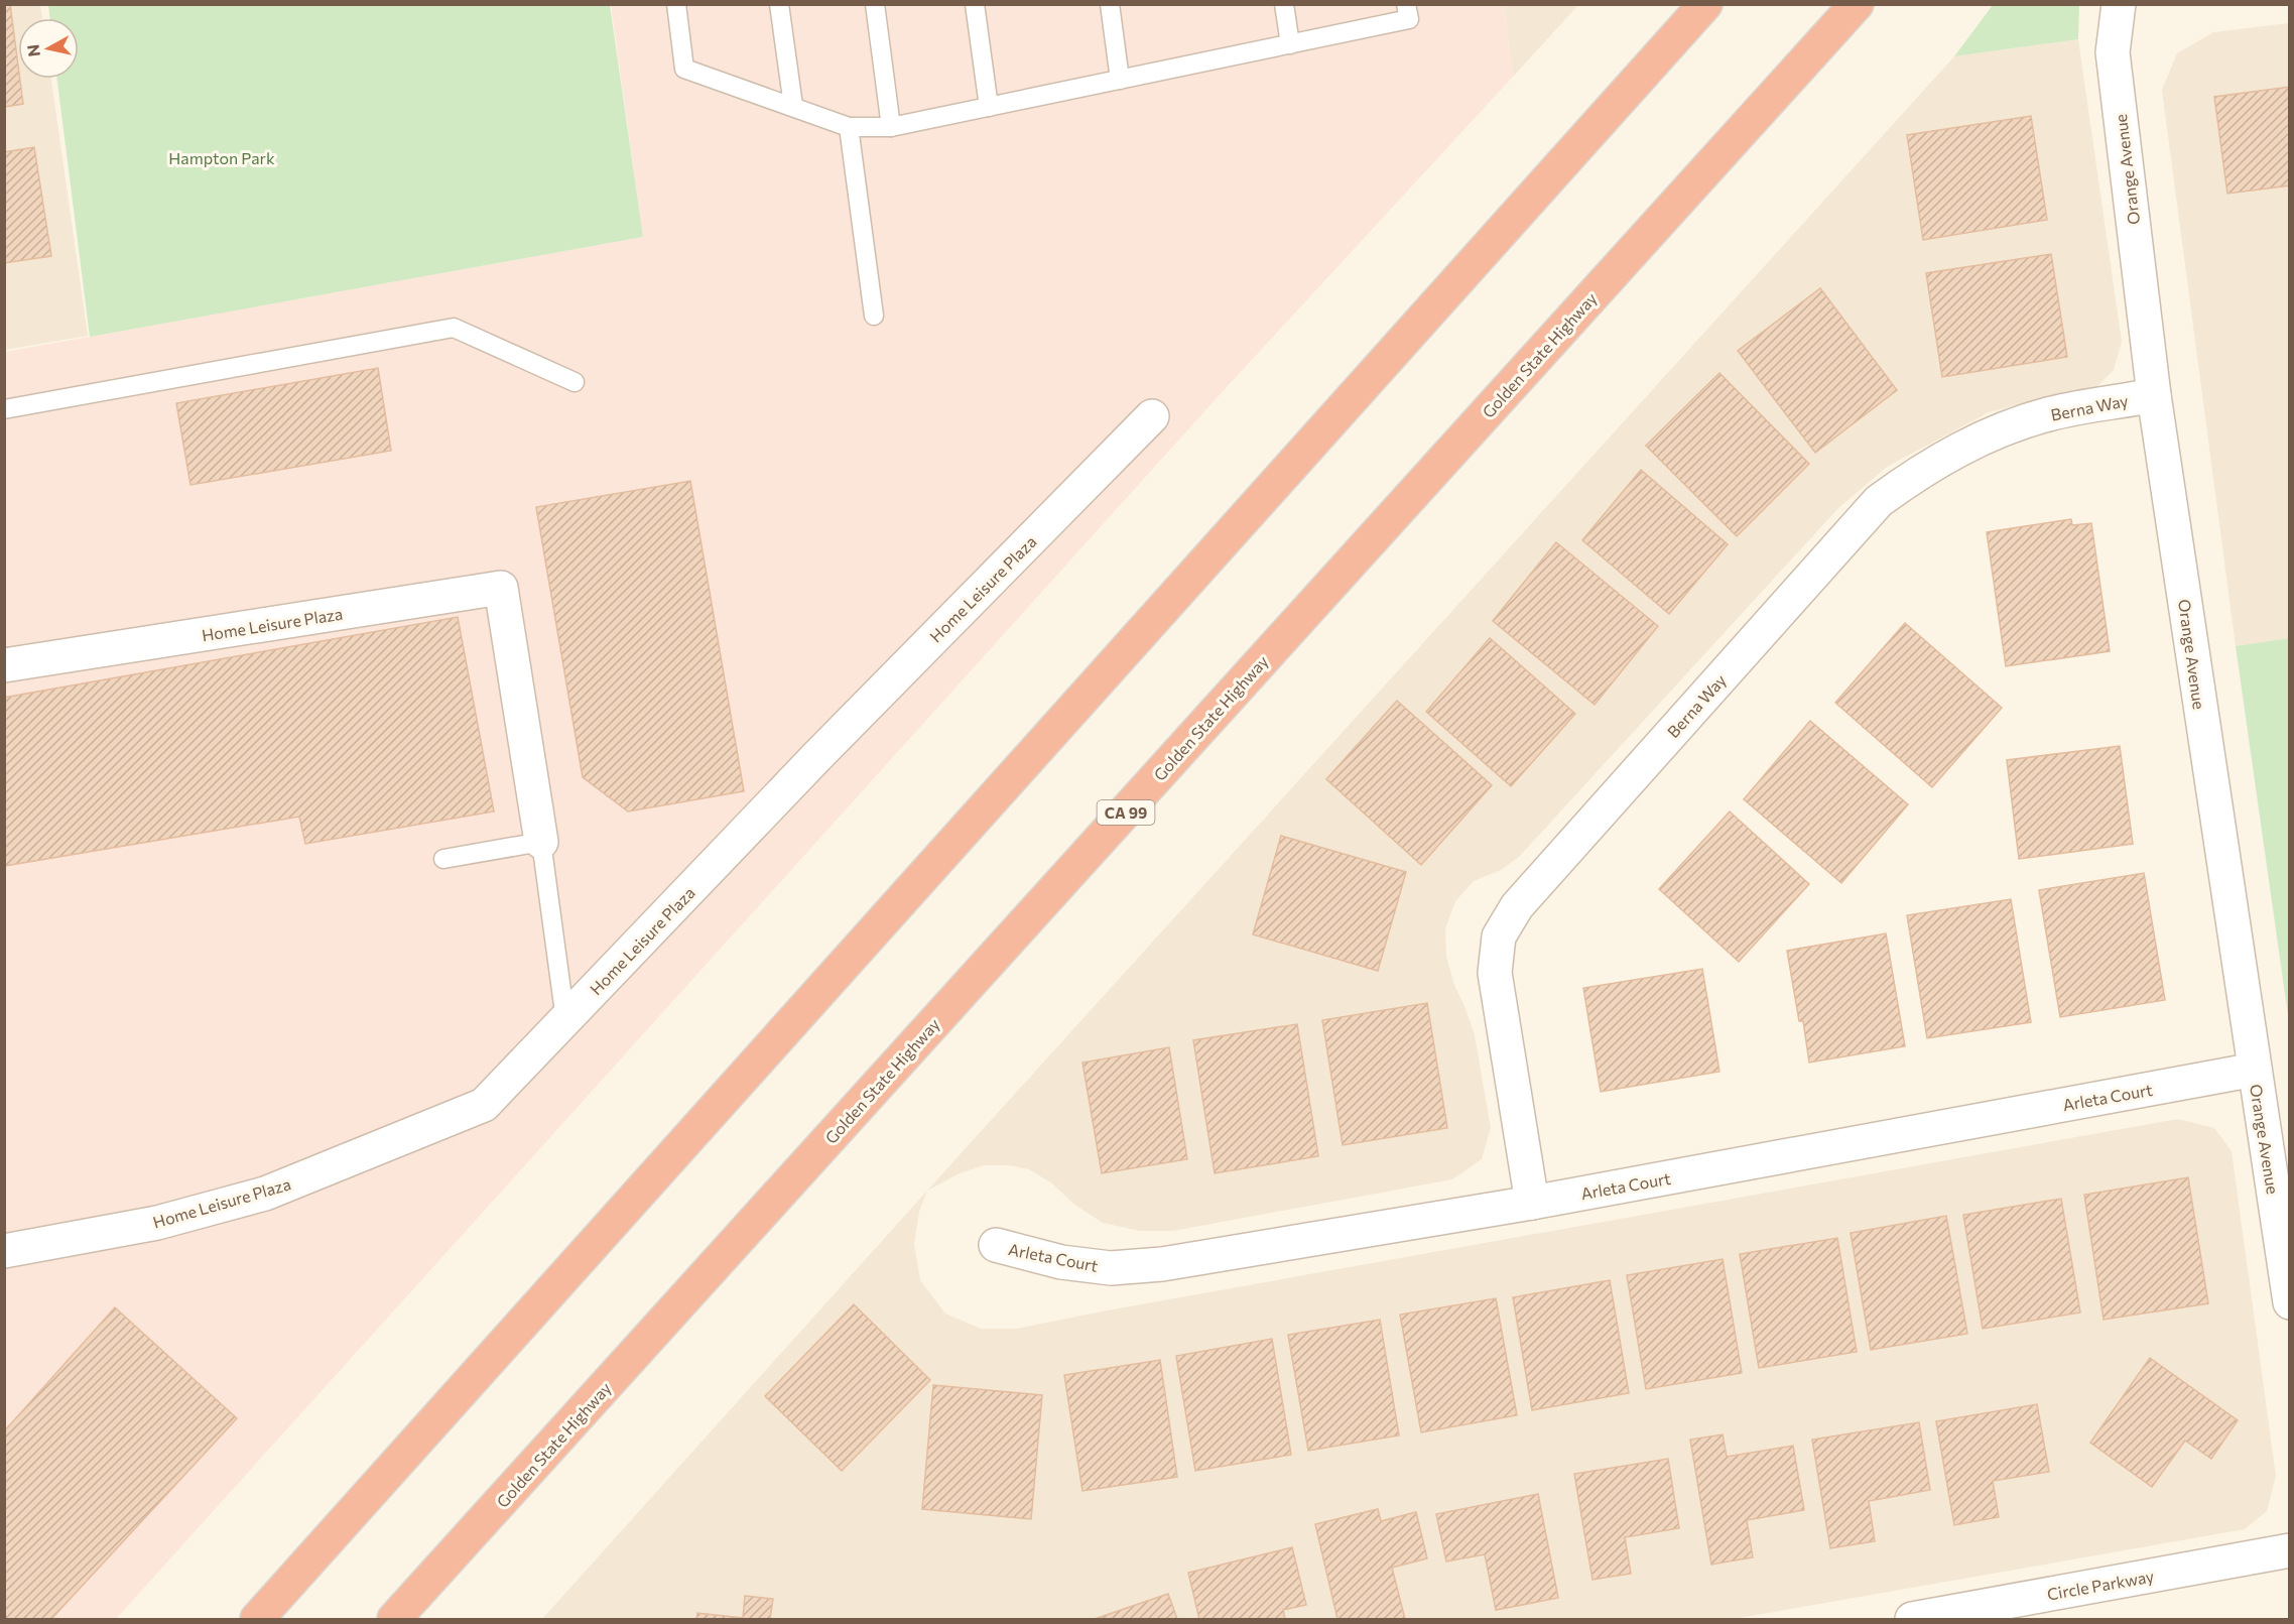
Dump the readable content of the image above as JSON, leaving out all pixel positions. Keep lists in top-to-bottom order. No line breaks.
{"streets":{"highway":["Golden State Highway","CA 99"],"street":["Orange Avenue","Berna Way","Home Leisure Plaza","Arleta Court","Circle Parkway"]},"crossings":[["Orange Avenue","Berna Way"],["Orange Avenue","Arleta Court"],["Berna Way","Arleta Court"]],"parks":["Hampton Park"],"north":"left"}
